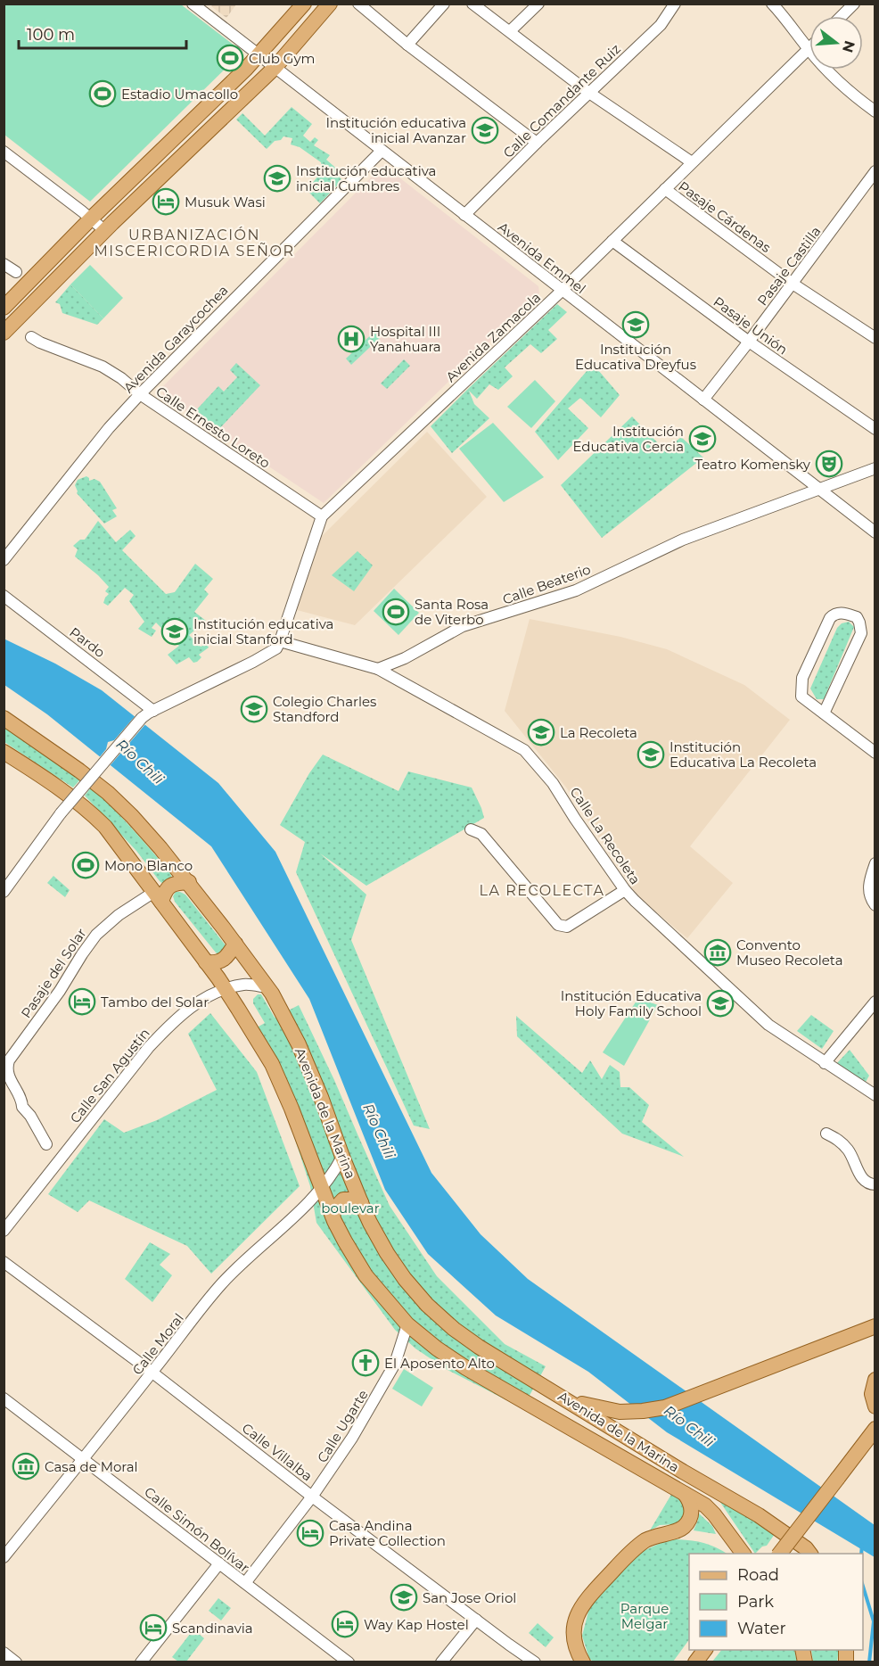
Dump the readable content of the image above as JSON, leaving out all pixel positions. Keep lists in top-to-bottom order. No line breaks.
{"streets":{"main road":["Avenida de la Marina"],"street":["Calle Comandante Ruiz","Pasaje Cárdenas","Avenida Emmel","Pasaje Castilla","Pasaje Unión","Avenida Zamacola","Avenida Garaycochea","Calle Ernesto Loreto","Calle Beaterio","Pardo","Calle La Recoleta","Pasaje del Solar","Calle San Agustín","Calle Moral","Calle Ugarte","Calle Villalba","Calle Simón Bolívar"]},"crossings":[["Calle Comandante Ruiz","Avenida Emmel"],["Pasaje Cárdenas","Pasaje Castilla"],["Pasaje Cárdenas","Avenida Zamacola"],["Avenida Emmel","Pasaje Castilla"],["Avenida Emmel","Avenida Zamacola"],["Avenida Emmel","Avenida Garaycochea"],["Avenida Emmel","Calle Beaterio"],["Pasaje Castilla","Pasaje Unión"],["Pasaje Unión","Avenida Zamacola"],["Avenida Zamacola","Calle Ernesto Loreto"],["Avenida Garaycochea","Calle Ernesto Loreto"],["Calle Beaterio","Calle La Recoleta"],["Pasaje del Solar","Avenida de la Marina"],["Calle San Agustín","Avenida de la Marina"],["Avenida de la Marina","Calle Moral"],["Avenida de la Marina","Calle Ugarte"],["Calle Moral","Calle Villalba"],["Calle Moral","Calle Simón Bolívar"],["Calle Ugarte","Calle Villalba"],["Calle Ugarte","Calle Simón Bolívar"]],"districts":["URBANIZACIÓN MISCERICORDIA SEÑOR","LA RECOLECTA"],"water":["Río Chili"],"parks":["boulevar","Parque Melgar"],"places":{"sports":["Club Gym","Estadio Umacollo","Santa Rosa de Viterbo","Mono Blanco"],"school or university":["Institución educativa inicial Avanzar","Institución educativa inicial Cumbres","Institución Educativa Dreyfus","Institución Educativa Cercia","Institución educativa inicial Stanford","Colegio Charles Standford","La Recoleta","Institución Educativa La Recoleta","Institución Educativa Holy Family School","San Jose Oriol"],"hotel":["Musuk Wasi","Tambo del Solar","Casa Andina Private Collection","Way Kap Hostel","Scandinavia"],"hospital":["Hospital III Yanahuara"],"theatre":["Teatro Komensky"],"museum":["Convento Museo Recoleta","Casa de Moral"],"church":["El Aposento Alto"]},"legend":["Road","Park","Water"],"scale_bar":"100 m","north":"right"}
